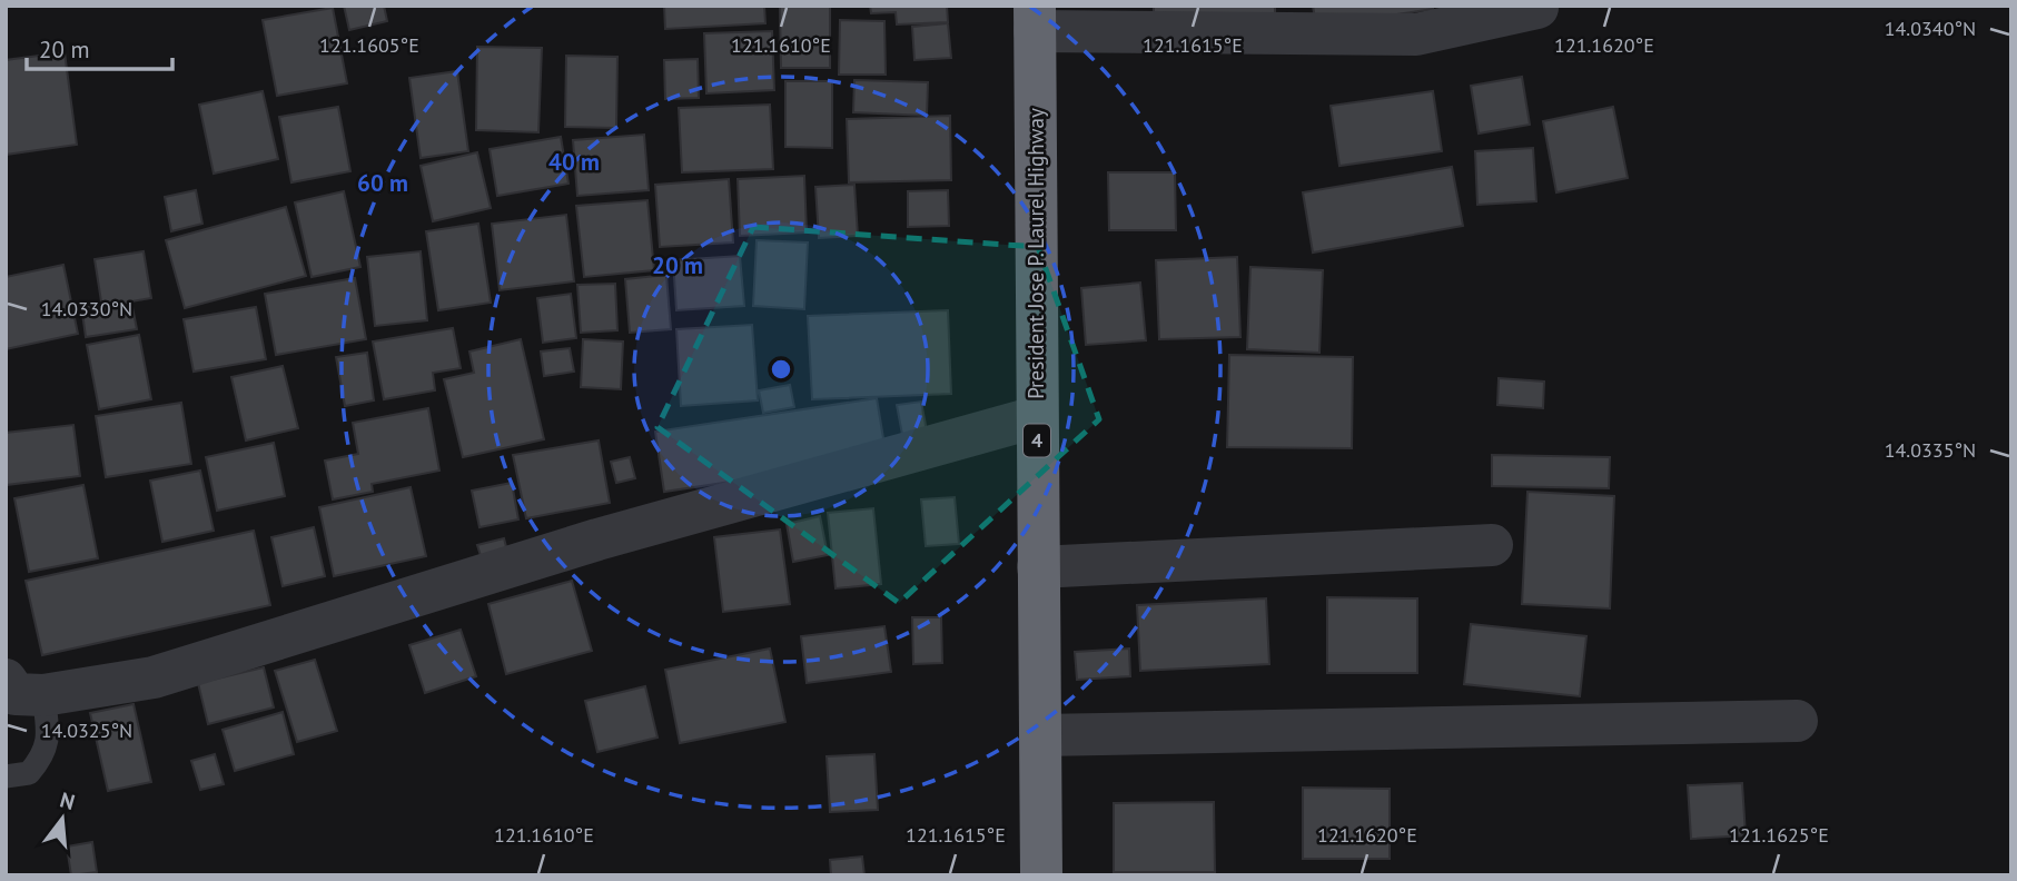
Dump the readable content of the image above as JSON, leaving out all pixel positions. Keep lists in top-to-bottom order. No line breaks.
{"streets":{"highway":["President Jose P. Laurel Highway","4"]},"scale_bar":"20 m","north":"top","coordinates":["14.0340°N","121.1605°E","121.1610°E","121.1615°E","121.1620°E","14.0330°N","14.0335°N","14.0325°N","121.1625°E"],"rings":["40 m","60 m","20 m"]}
